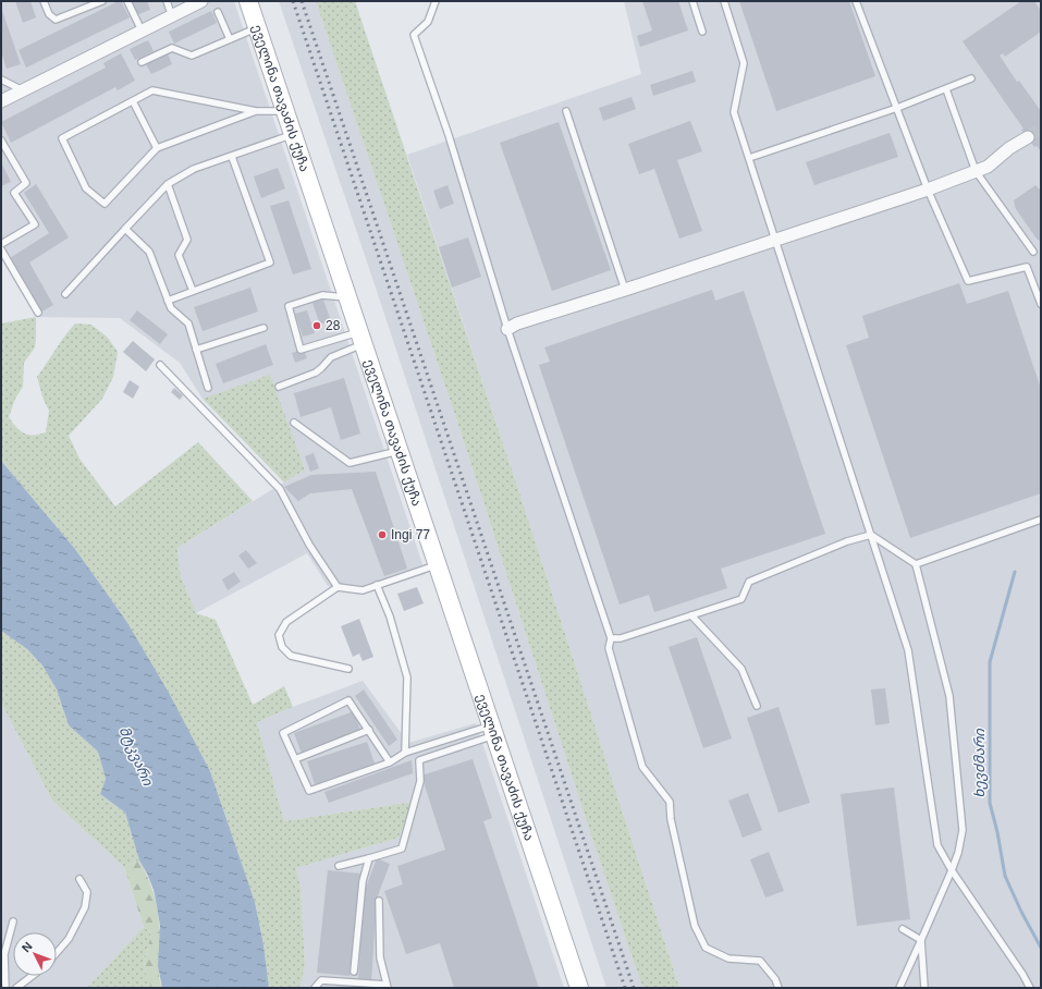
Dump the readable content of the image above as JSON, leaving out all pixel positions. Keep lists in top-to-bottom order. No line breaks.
{"streets":{"main road":["ეველინა თავაძის ქუჩა"]},"water":["მტკვარი","ხევძმარი"],"places":["28","Ingi 77"],"north":"top left"}
